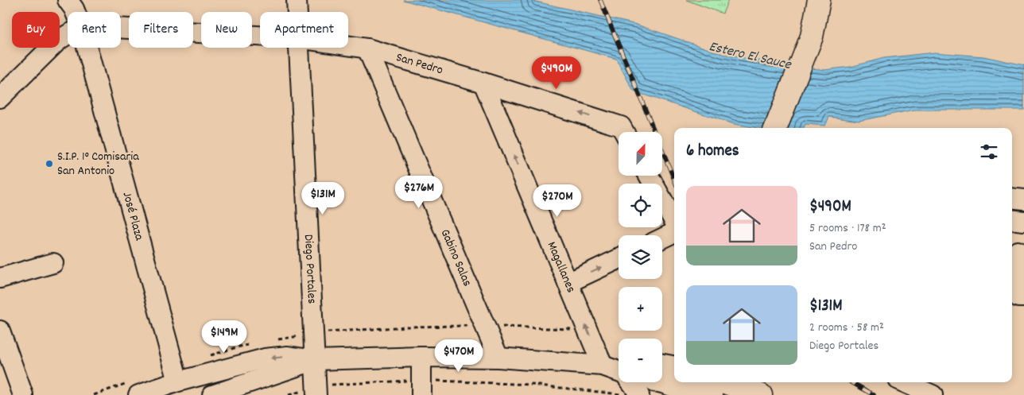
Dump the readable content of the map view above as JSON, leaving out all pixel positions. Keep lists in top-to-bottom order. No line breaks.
{"streets":{"street":["San Pedro","José Plaza","Gabino Salas","Magallanes","Diego Portales"]},"crossings":[["San Pedro","Gabino Salas"],["San Pedro","Magallanes"]],"one_way":["Magallanes"],"water":["Estero El Sauce"],"places":["S.I.P. 1° Comisaria San Antonio"],"north":"top","page":{"chip":["Buy","Rent","Filters","New","Apartment"],"price":["$490M","$276M","$131M","$270M","$149M","$470M"],"heading":"6 homes","map_buttons":["+","−"],"list":[{"name":"$490M","note":"5 rooms · 178 m² · San Pedro"},{"name":"$131M","note":"2 rooms · 58 m² · Diego Portales"}]}}
